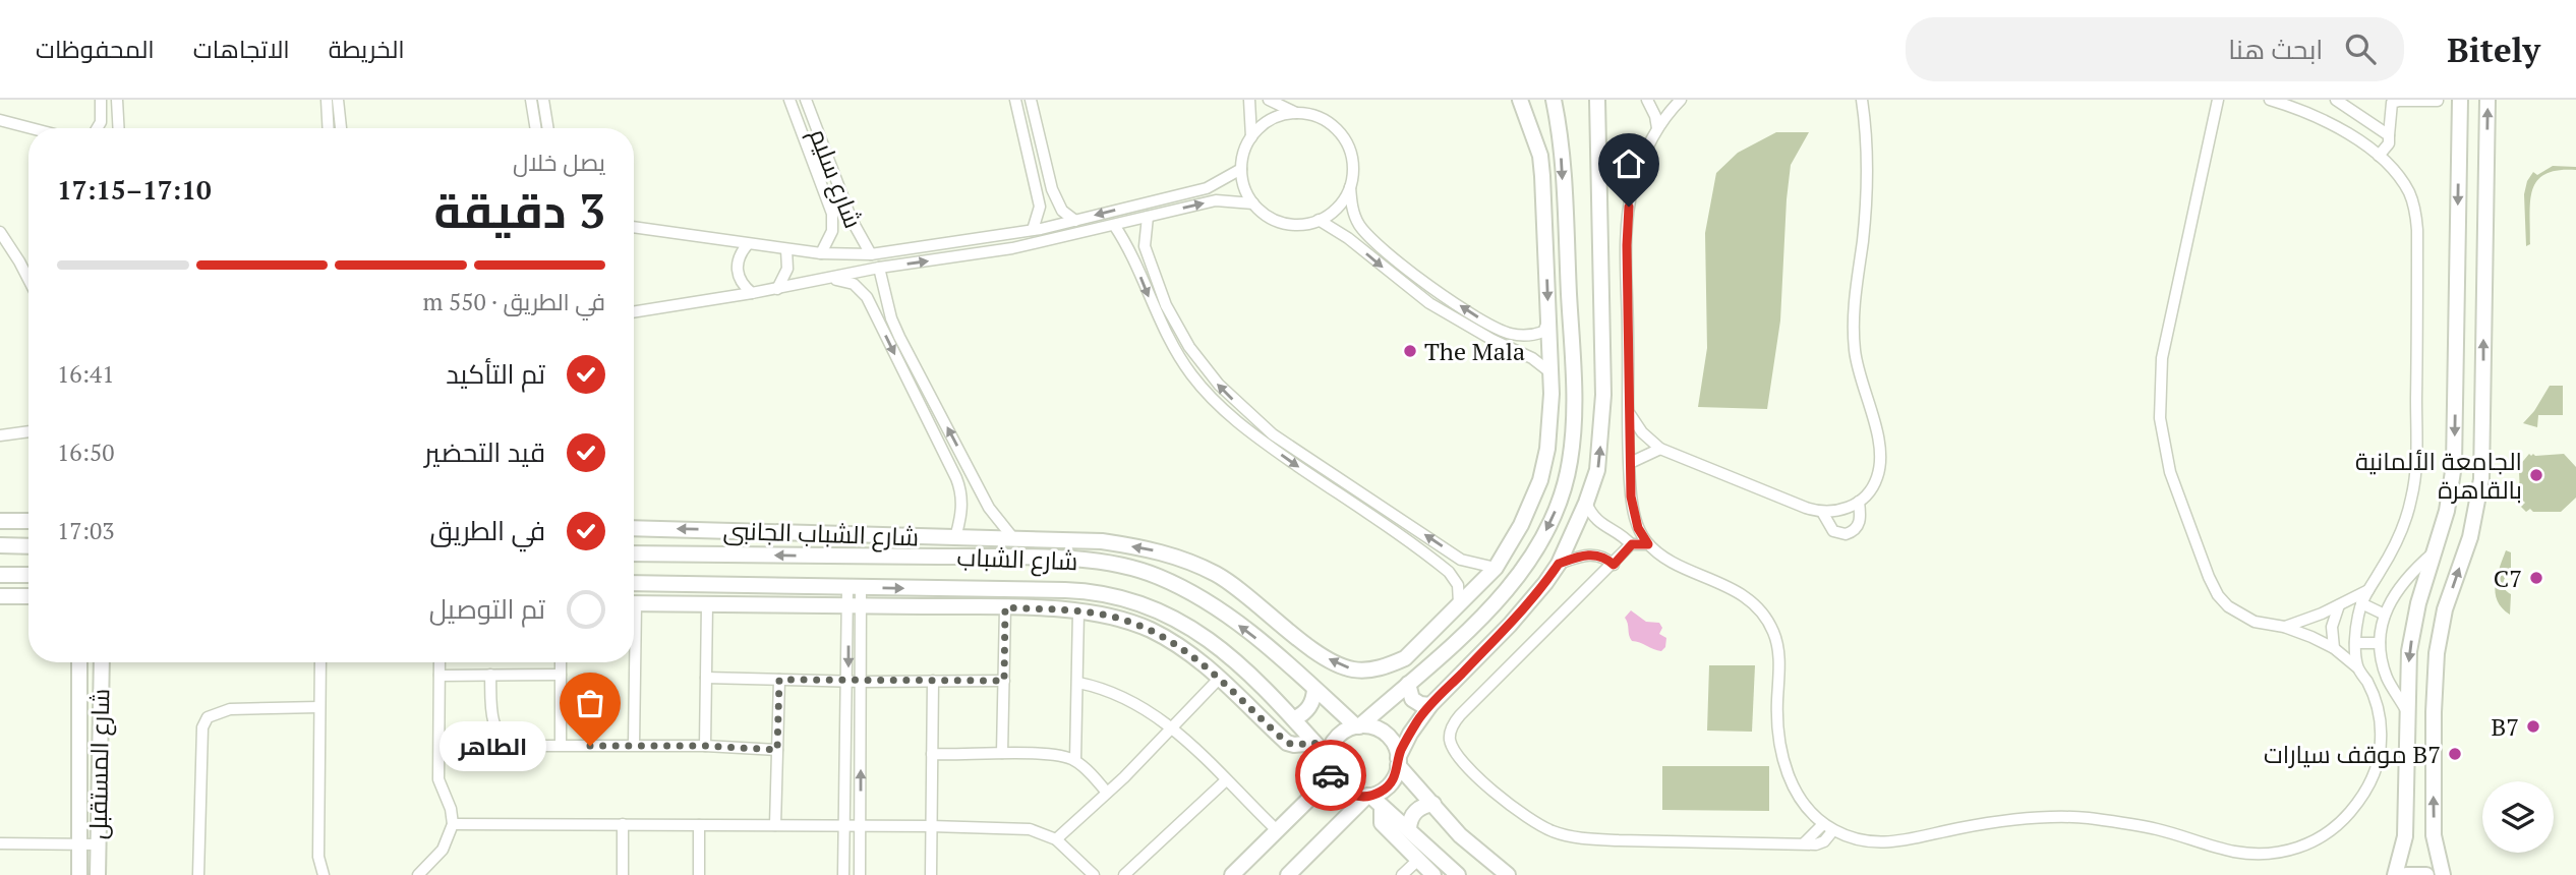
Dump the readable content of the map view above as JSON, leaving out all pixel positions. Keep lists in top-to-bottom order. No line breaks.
{"streets":{"main road":["شارع الشباب الجانبى","شارع الشباب","شارع المستقبل"],"street":["شارع سليم"]},"places":["The Mala","الجامعة الألمانية بالقاهرة","C7","B7","الطاهر","موقف سيارات B7"],"page":{"header":"Bitely","search":"ابحث هنا","nav":["الخريطة","الاتجاهات","المحفوظات"],"heading":["3 دقيقة","يصل خلال","17:10–17:15"],"bar":"في الطريق · 550 m","list":[["تم التأكيد","16:41"],["قيد التحضير","16:50"],["في الطريق","17:03"],"تم التوصيل"],"bubble":"الطاهر"}}
